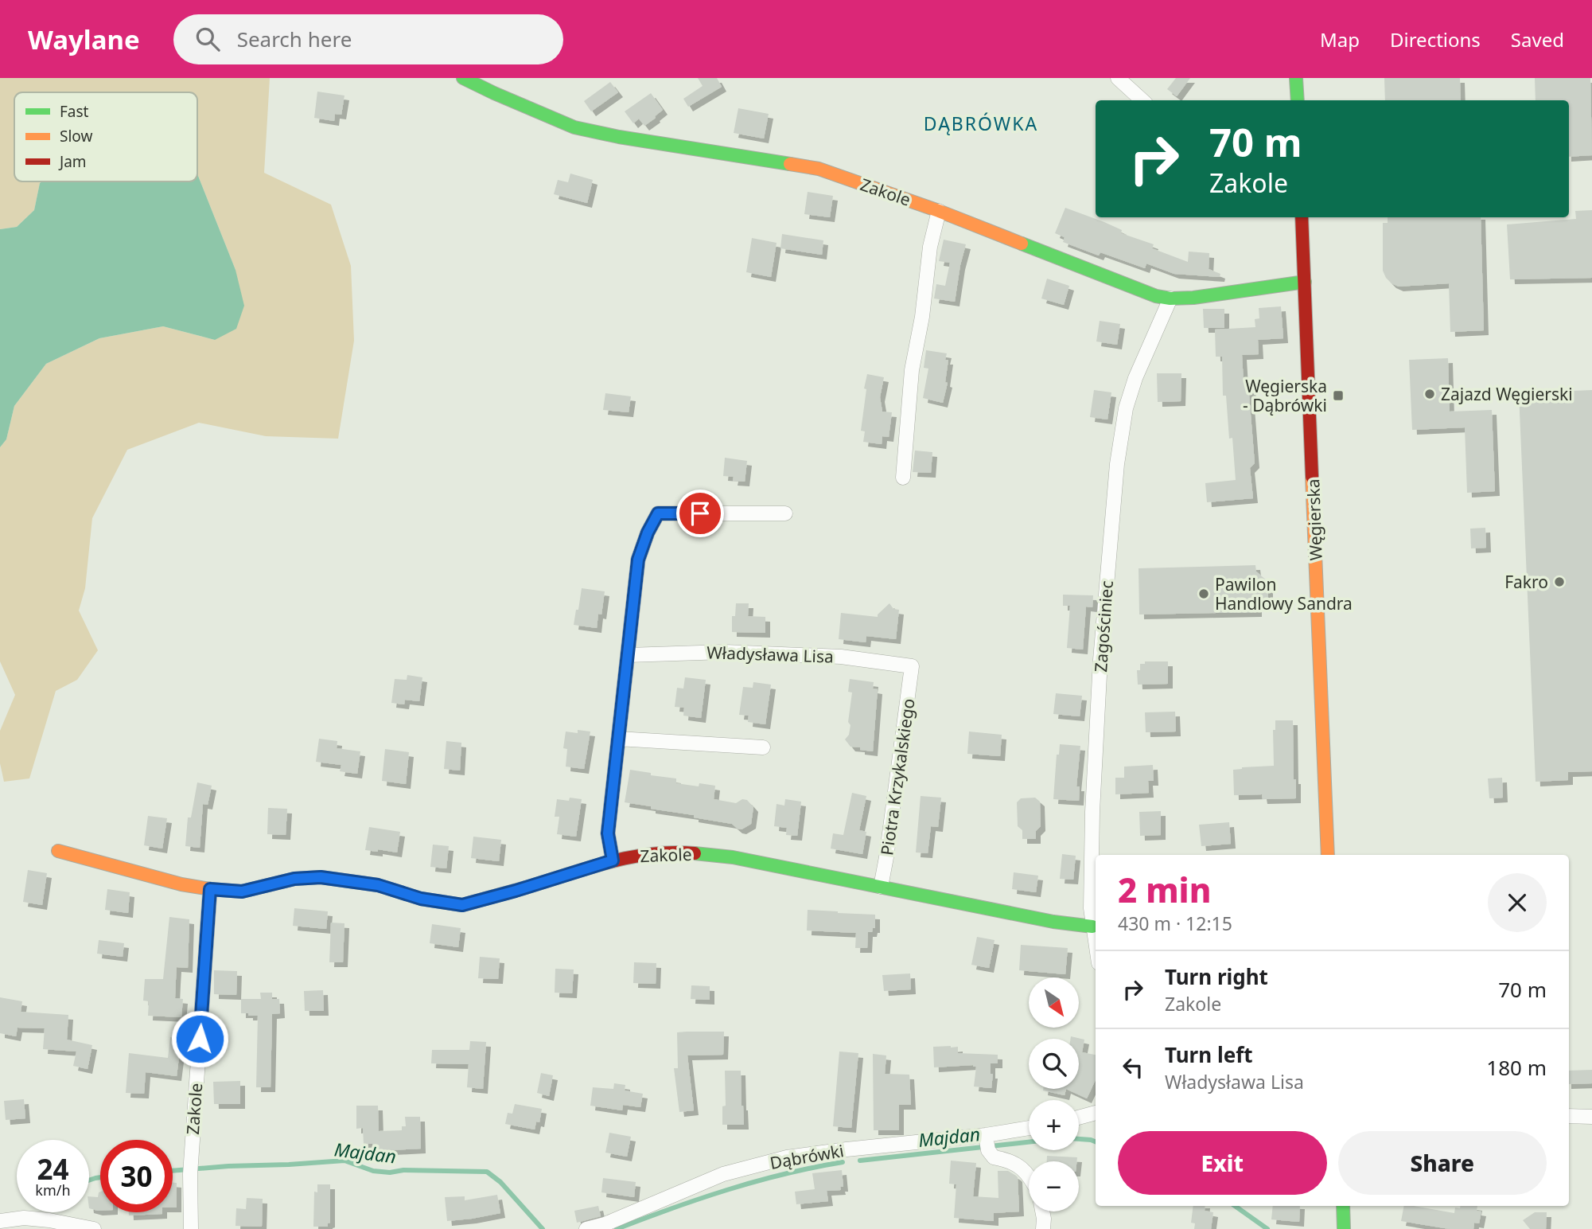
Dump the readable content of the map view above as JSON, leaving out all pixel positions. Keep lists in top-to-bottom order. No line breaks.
{"streets":{"street":["Zakole","Węgierska","Zagościniec","Władysława Lisa","Piotra Krzykalskiego","Dąbrówki"]},"crossings":[["Zakole","Węgierska"],["Zakole","Zagościniec"],["Zakole","Piotra Krzykalskiego"],["Władysława Lisa","Piotra Krzykalskiego"]],"districts":["DĄBRÓWKA"],"water":["Majdan"],"places":{"other":["Zajazd Węgierski","Fakro","Pawilon Handlowy Sandra"],"transit":["Węgierska - Dąbrówki"]},"legend":["Fast","Slow","Jam"],"north":"bottom right","page":{"header":"Waylane","search":"Search here","nav":["Map","Directions","Saved"],"turn":["70 m","Zakole"],"heading":["2 min","430 m · 12:15"],"list":[{"name":"Turn right","note":"Zakole","value":"70 m"},{"name":"Turn left","note":"Władysława Lisa","value":"180 m"}],"map_buttons":["+","−"],"buttons":["Exit","Share"],"speed":"24 km/h","limit":"30"}}
